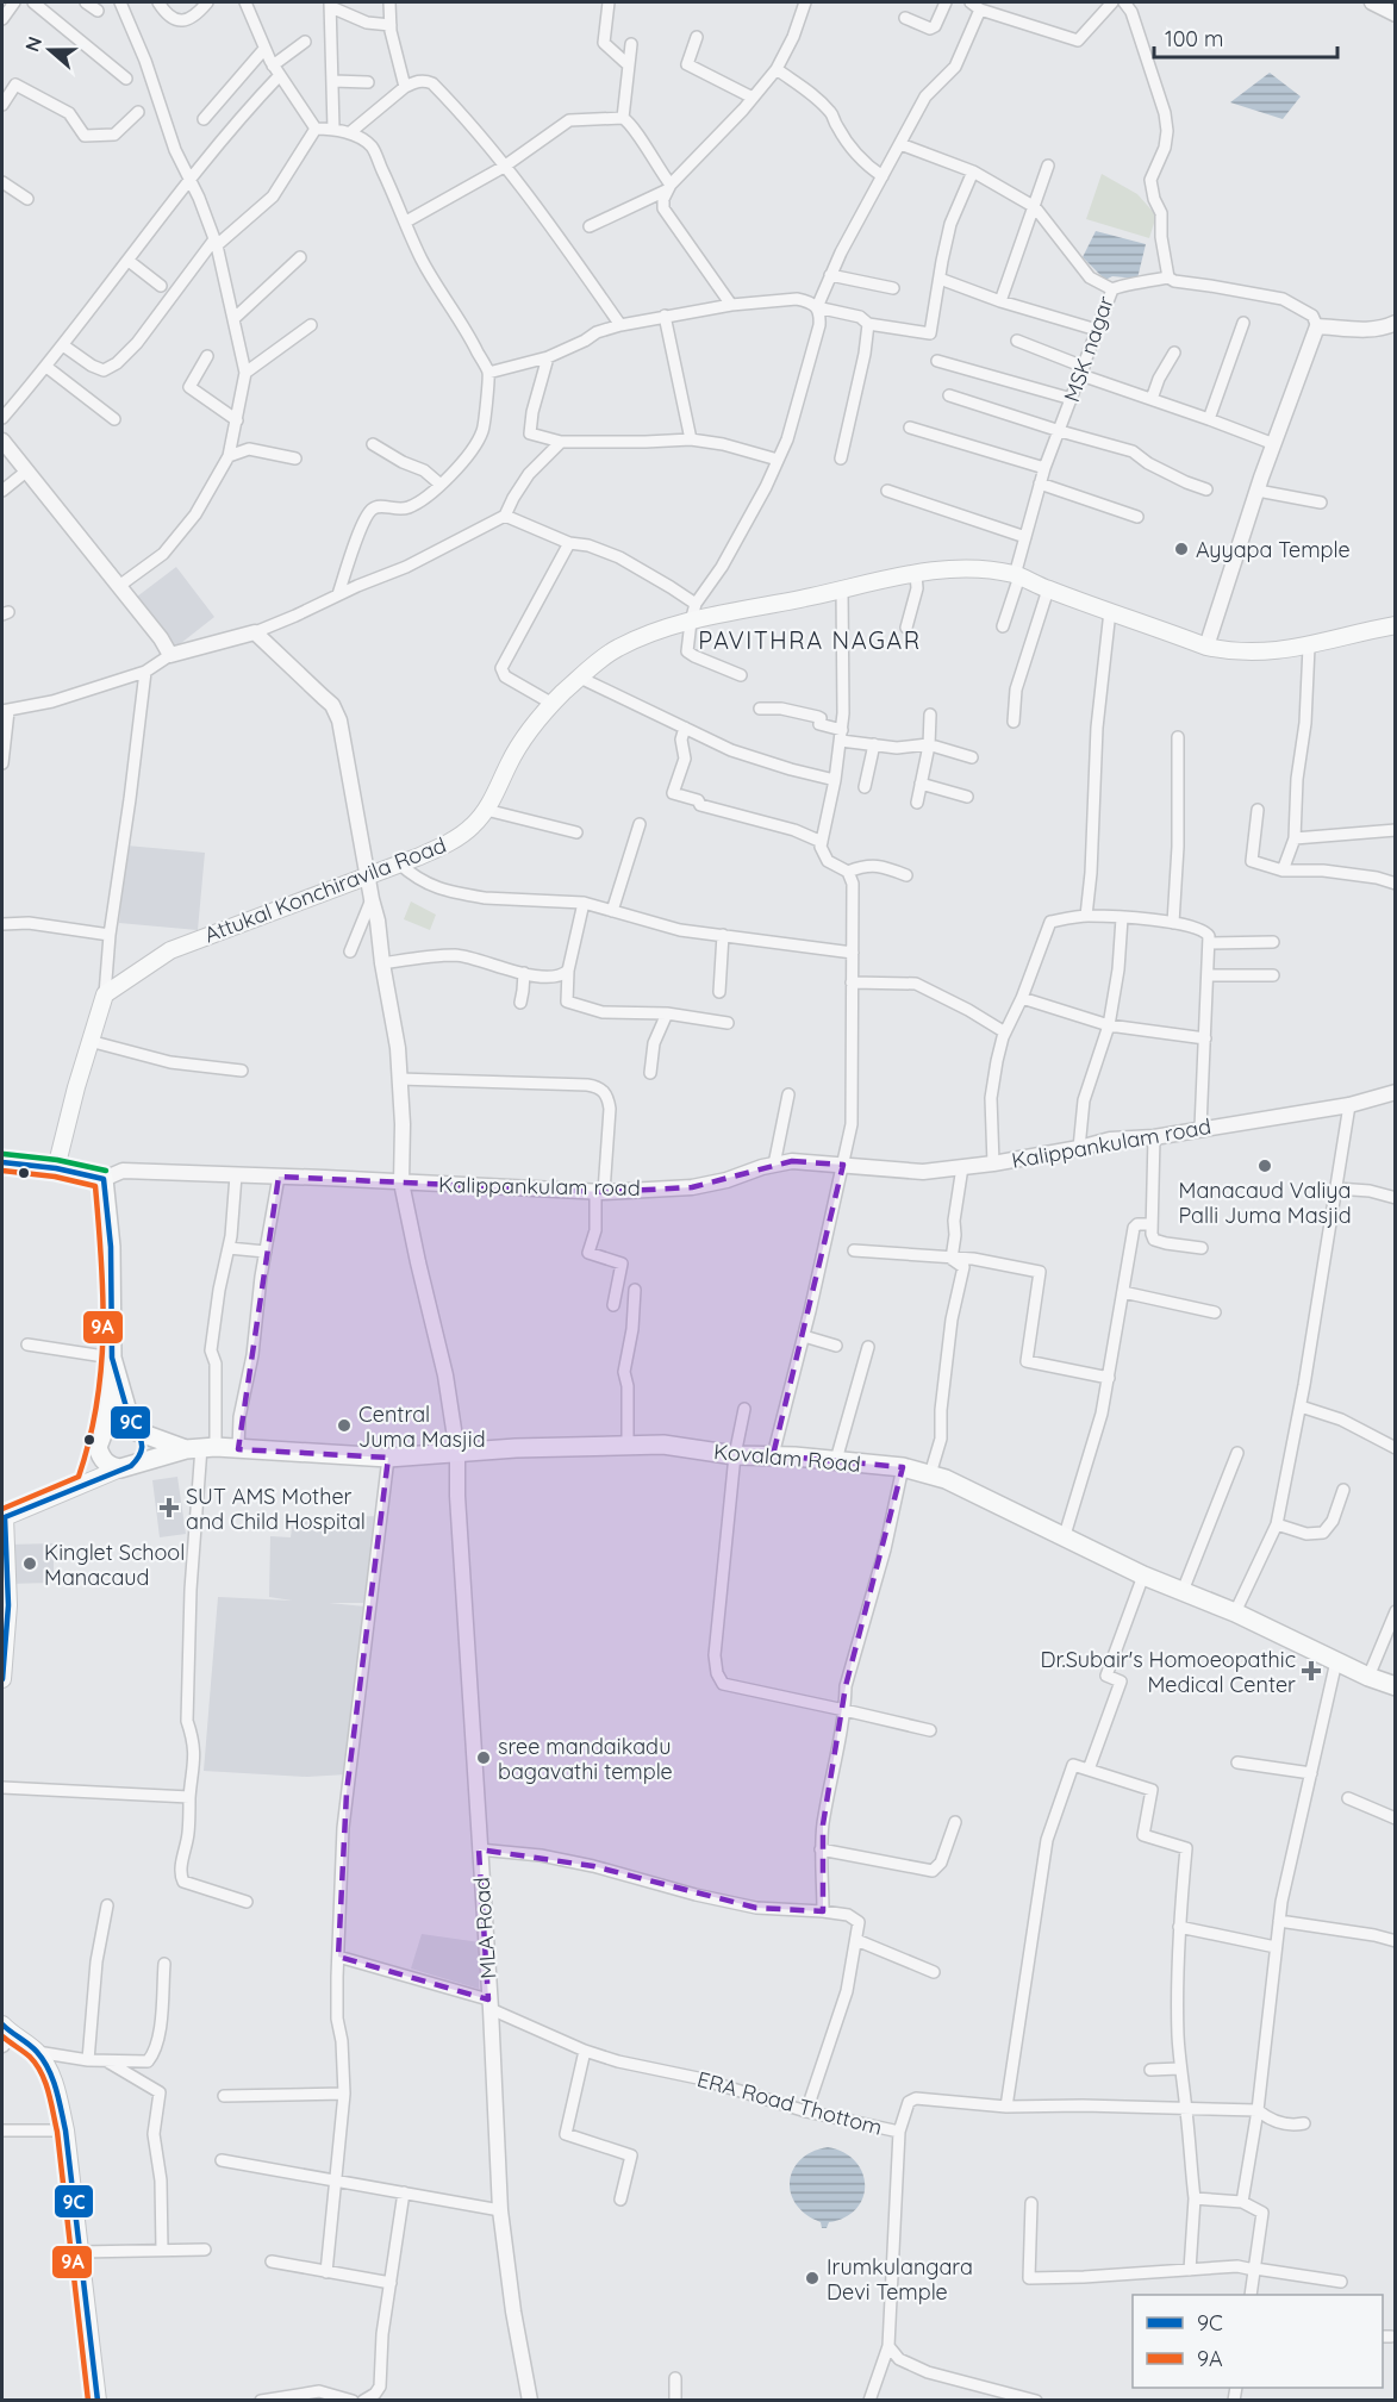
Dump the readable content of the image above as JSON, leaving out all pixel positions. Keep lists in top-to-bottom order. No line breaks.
{"streets":{"main road":["Attukal Konchiravila Road","Kovalam Road"],"street":["MSK nagar","Kalippankulam road","MLA Road","ERA Road Thottom"]},"crossings":[["MSK nagar","Attukal Konchiravila Road"],["Attukal Konchiravila Road","MLA Road"],["Kalippankulam road","MLA Road"],["Kovalam Road","MLA Road"],["MLA Road","ERA Road Thottom"]],"districts":["PAVITHRA NAGAR"],"places":{"other":["Ayyapa Temple","Manacaud Valiya Palli Juma Masjid","Central Juma Masjid","Kinglet School Manacaud","sree mandaikadu bagavathi temple","Irumkulangara Devi Temple"],"health":["SUT AMS Mother and Child Hospital","Dr.Subair's Homoeopathic Medical Center"]},"lines":["transit line 9C","transit line 9A"],"legend":["9C","9A"],"scale_bar":"100 m","north":"left"}
